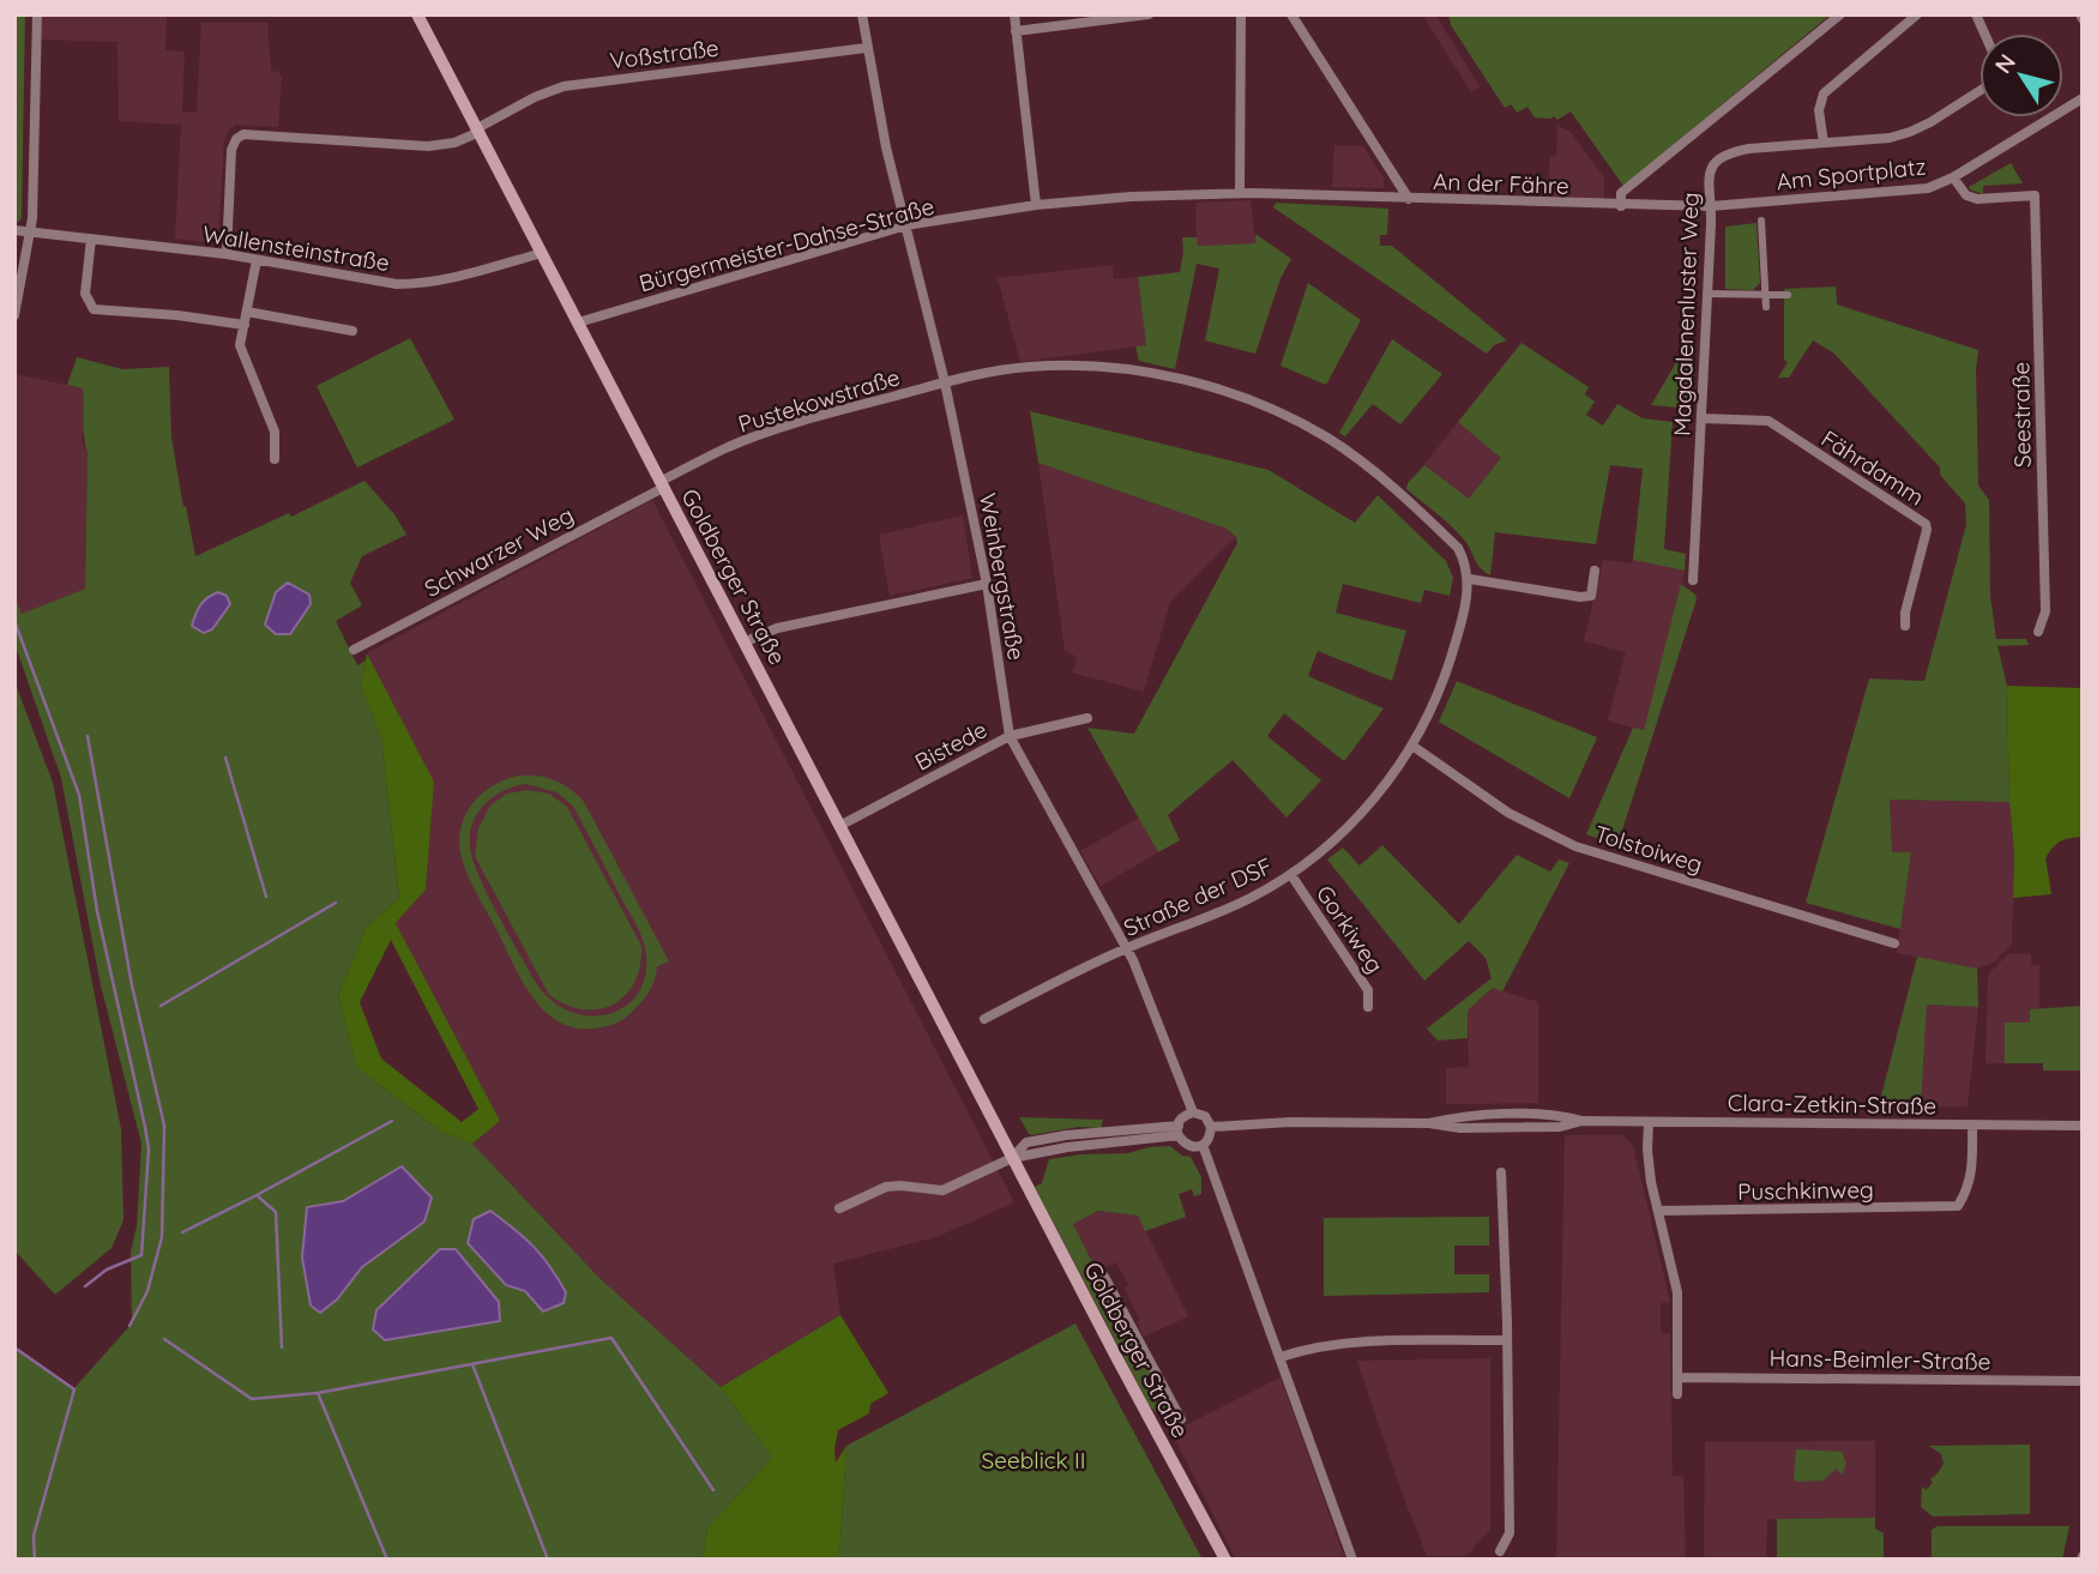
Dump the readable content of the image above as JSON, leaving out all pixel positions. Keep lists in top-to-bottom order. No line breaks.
{"streets":{"main road":["Goldberger Straße"],"street":["Voßstraße","Am Sportplatz","An der Fähre","Bürgermeister-Dahse-Straße","Wallensteinstraße","Magdalenenluster Weg","Pustekowstraße","Seestraße","Fährdamm","Schwarzer Weg","Weinbergstraße","Bistede","Tolstoiweg","Straße der DSF","Gorkiweg","Clara-Zetkin-Straße","Puschkinweg","Hans-Beimler-Straße"]},"crossings":[["Voßstraße","Wallensteinstraße"],["Voßstraße","Goldberger Straße"],["Voßstraße","Weinbergstraße"],["Am Sportplatz","An der Fähre"],["Am Sportplatz","Magdalenenluster Weg"],["Am Sportplatz","Seestraße"],["An der Fähre","Bürgermeister-Dahse-Straße"],["An der Fähre","Magdalenenluster Weg"],["Bürgermeister-Dahse-Straße","Goldberger Straße"],["Bürgermeister-Dahse-Straße","Weinbergstraße"],["Wallensteinstraße","Goldberger Straße"],["Magdalenenluster Weg","Fährdamm"],["Pustekowstraße","Schwarzer Weg"],["Pustekowstraße","Goldberger Straße"],["Pustekowstraße","Weinbergstraße"],["Schwarzer Weg","Goldberger Straße"],["Goldberger Straße","Bistede"],["Weinbergstraße","Bistede"],["Weinbergstraße","Straße der DSF"],["Weinbergstraße","Clara-Zetkin-Straße"],["Tolstoiweg","Straße der DSF"],["Straße der DSF","Gorkiweg"],["Clara-Zetkin-Straße","Puschkinweg"]],"parks":["Seeblick II"],"north":"top left"}
